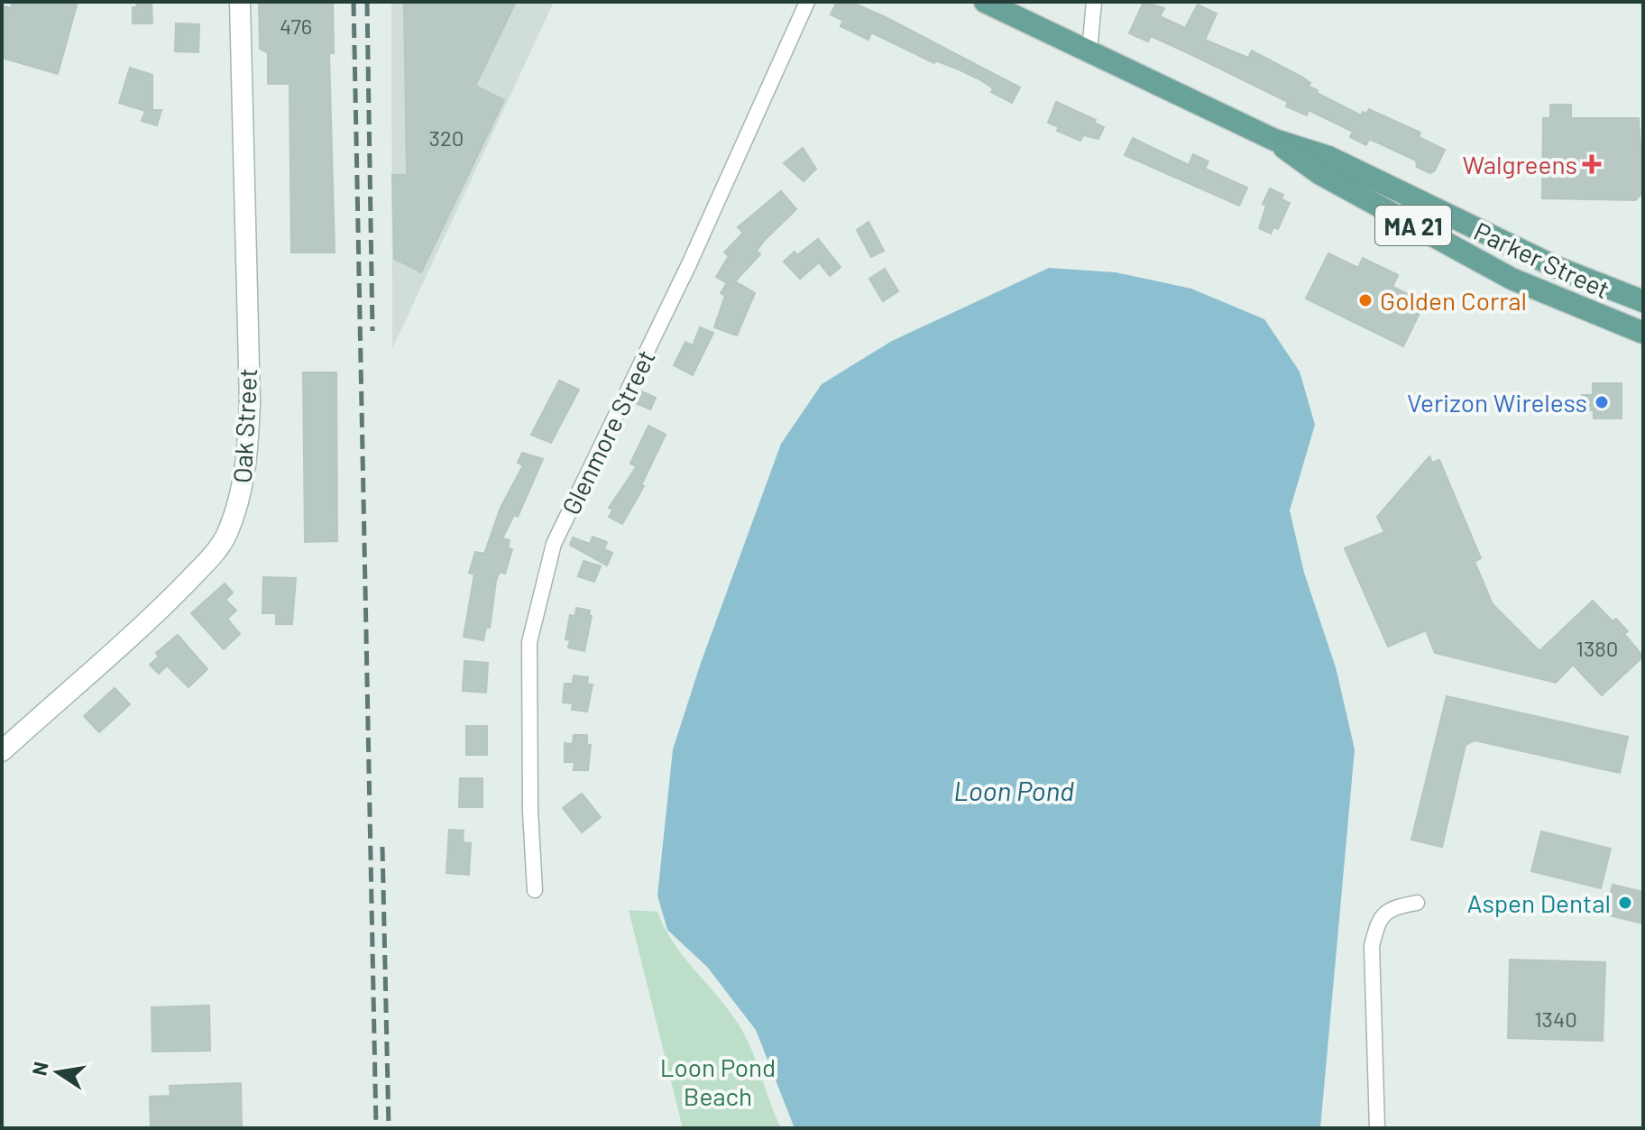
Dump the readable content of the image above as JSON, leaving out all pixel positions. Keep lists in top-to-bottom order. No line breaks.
{"streets":{"main road":["MA 21","Parker Street"],"street":["Oak Street","Glenmore Street"]},"water":["Loon Pond"],"parks":["Loon Pond Beach"],"places":{"health":["Walgreens"],"other":["Golden Corral","Verizon Wireless","Aspen Dental"]},"house_numbers":["476","320","1380","1340"],"north":"left"}
